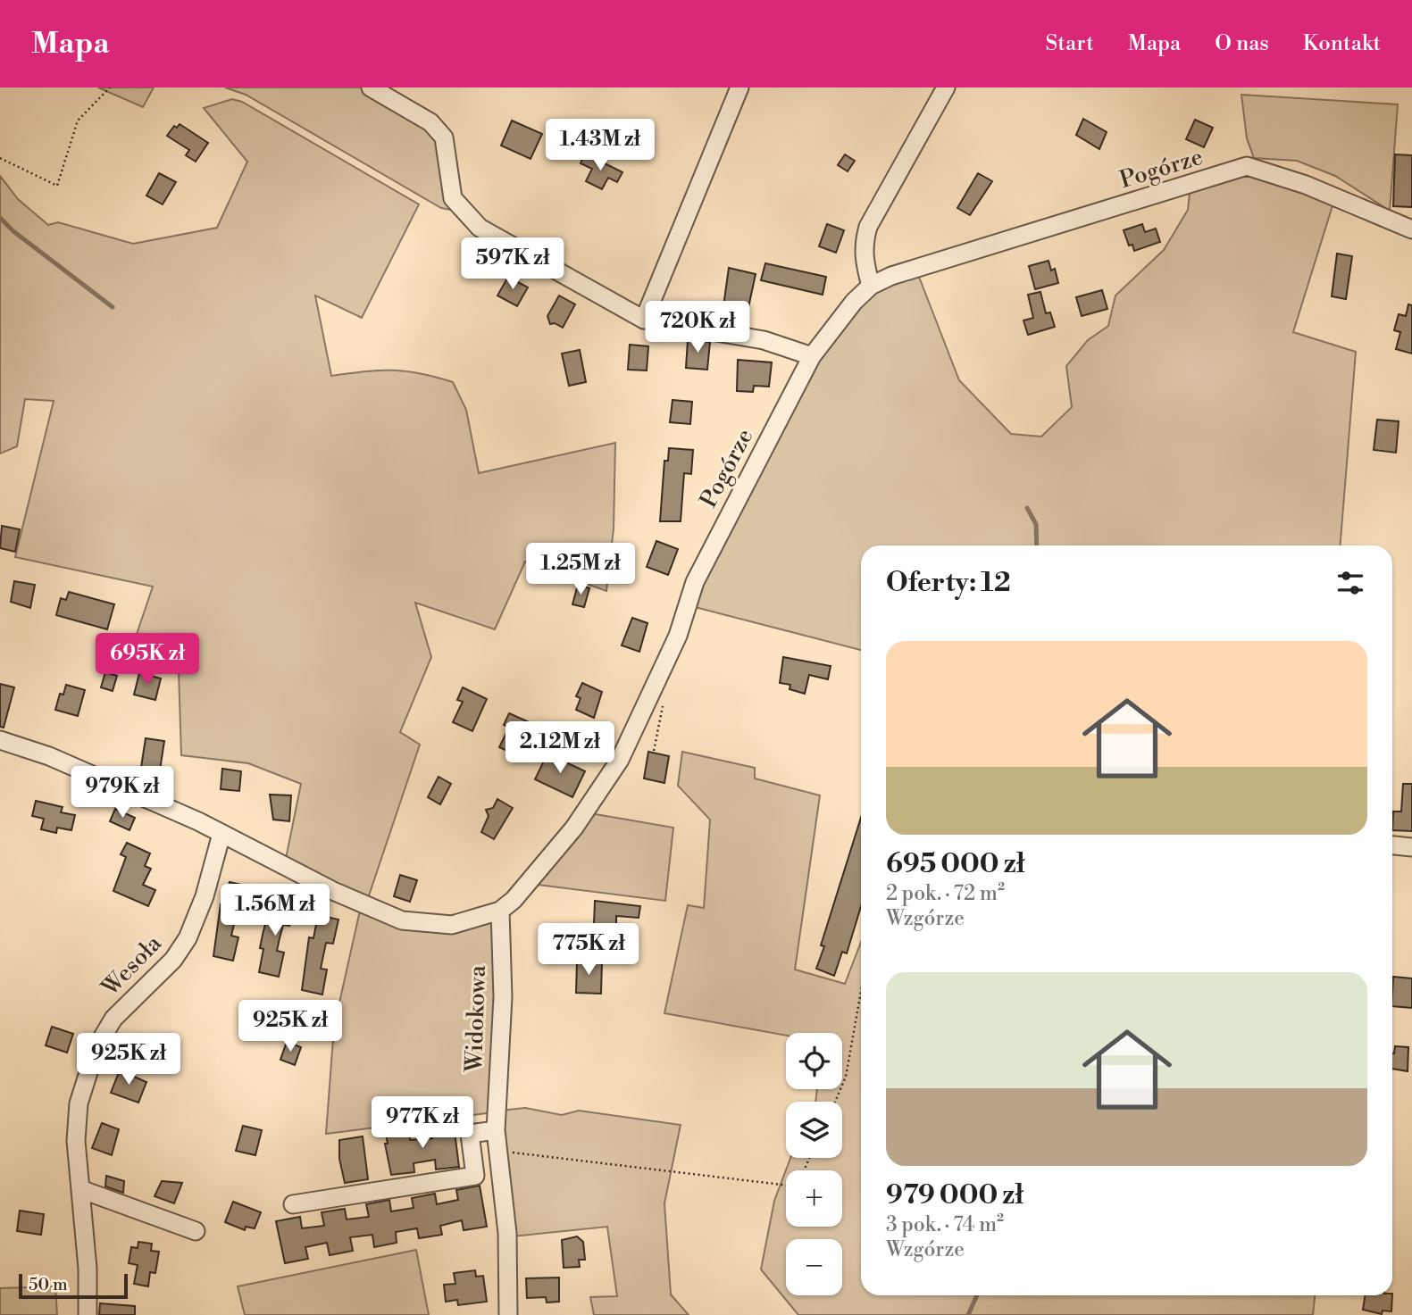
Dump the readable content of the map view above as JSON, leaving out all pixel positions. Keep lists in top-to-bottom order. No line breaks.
{"streets":{"street":["Pogórze","Wesoła","Widokowa"]},"crossings":[["Pogórze","Wesoła"],["Pogórze","Widokowa"]],"scale_bar":"50 m","page":{"header":"Mapa","nav":["Start","Mapa","O nas","Kontakt"],"price":["1.43M zł","597K zł","720K zł","1.25M zł","695K zł","2.12M zł","979K zł","1.56M zł","775K zł","925K zł","925K zł","977K zł"],"heading":"Oferty: 12","list":[{"name":"695 000 zł","note":"2 pok. · 72 m² · Wzgórze"},{"name":"979 000 zł","note":"3 pok. · 74 m² · Wzgórze"}],"map_buttons":["+","−"],"scale":"50 m"}}
